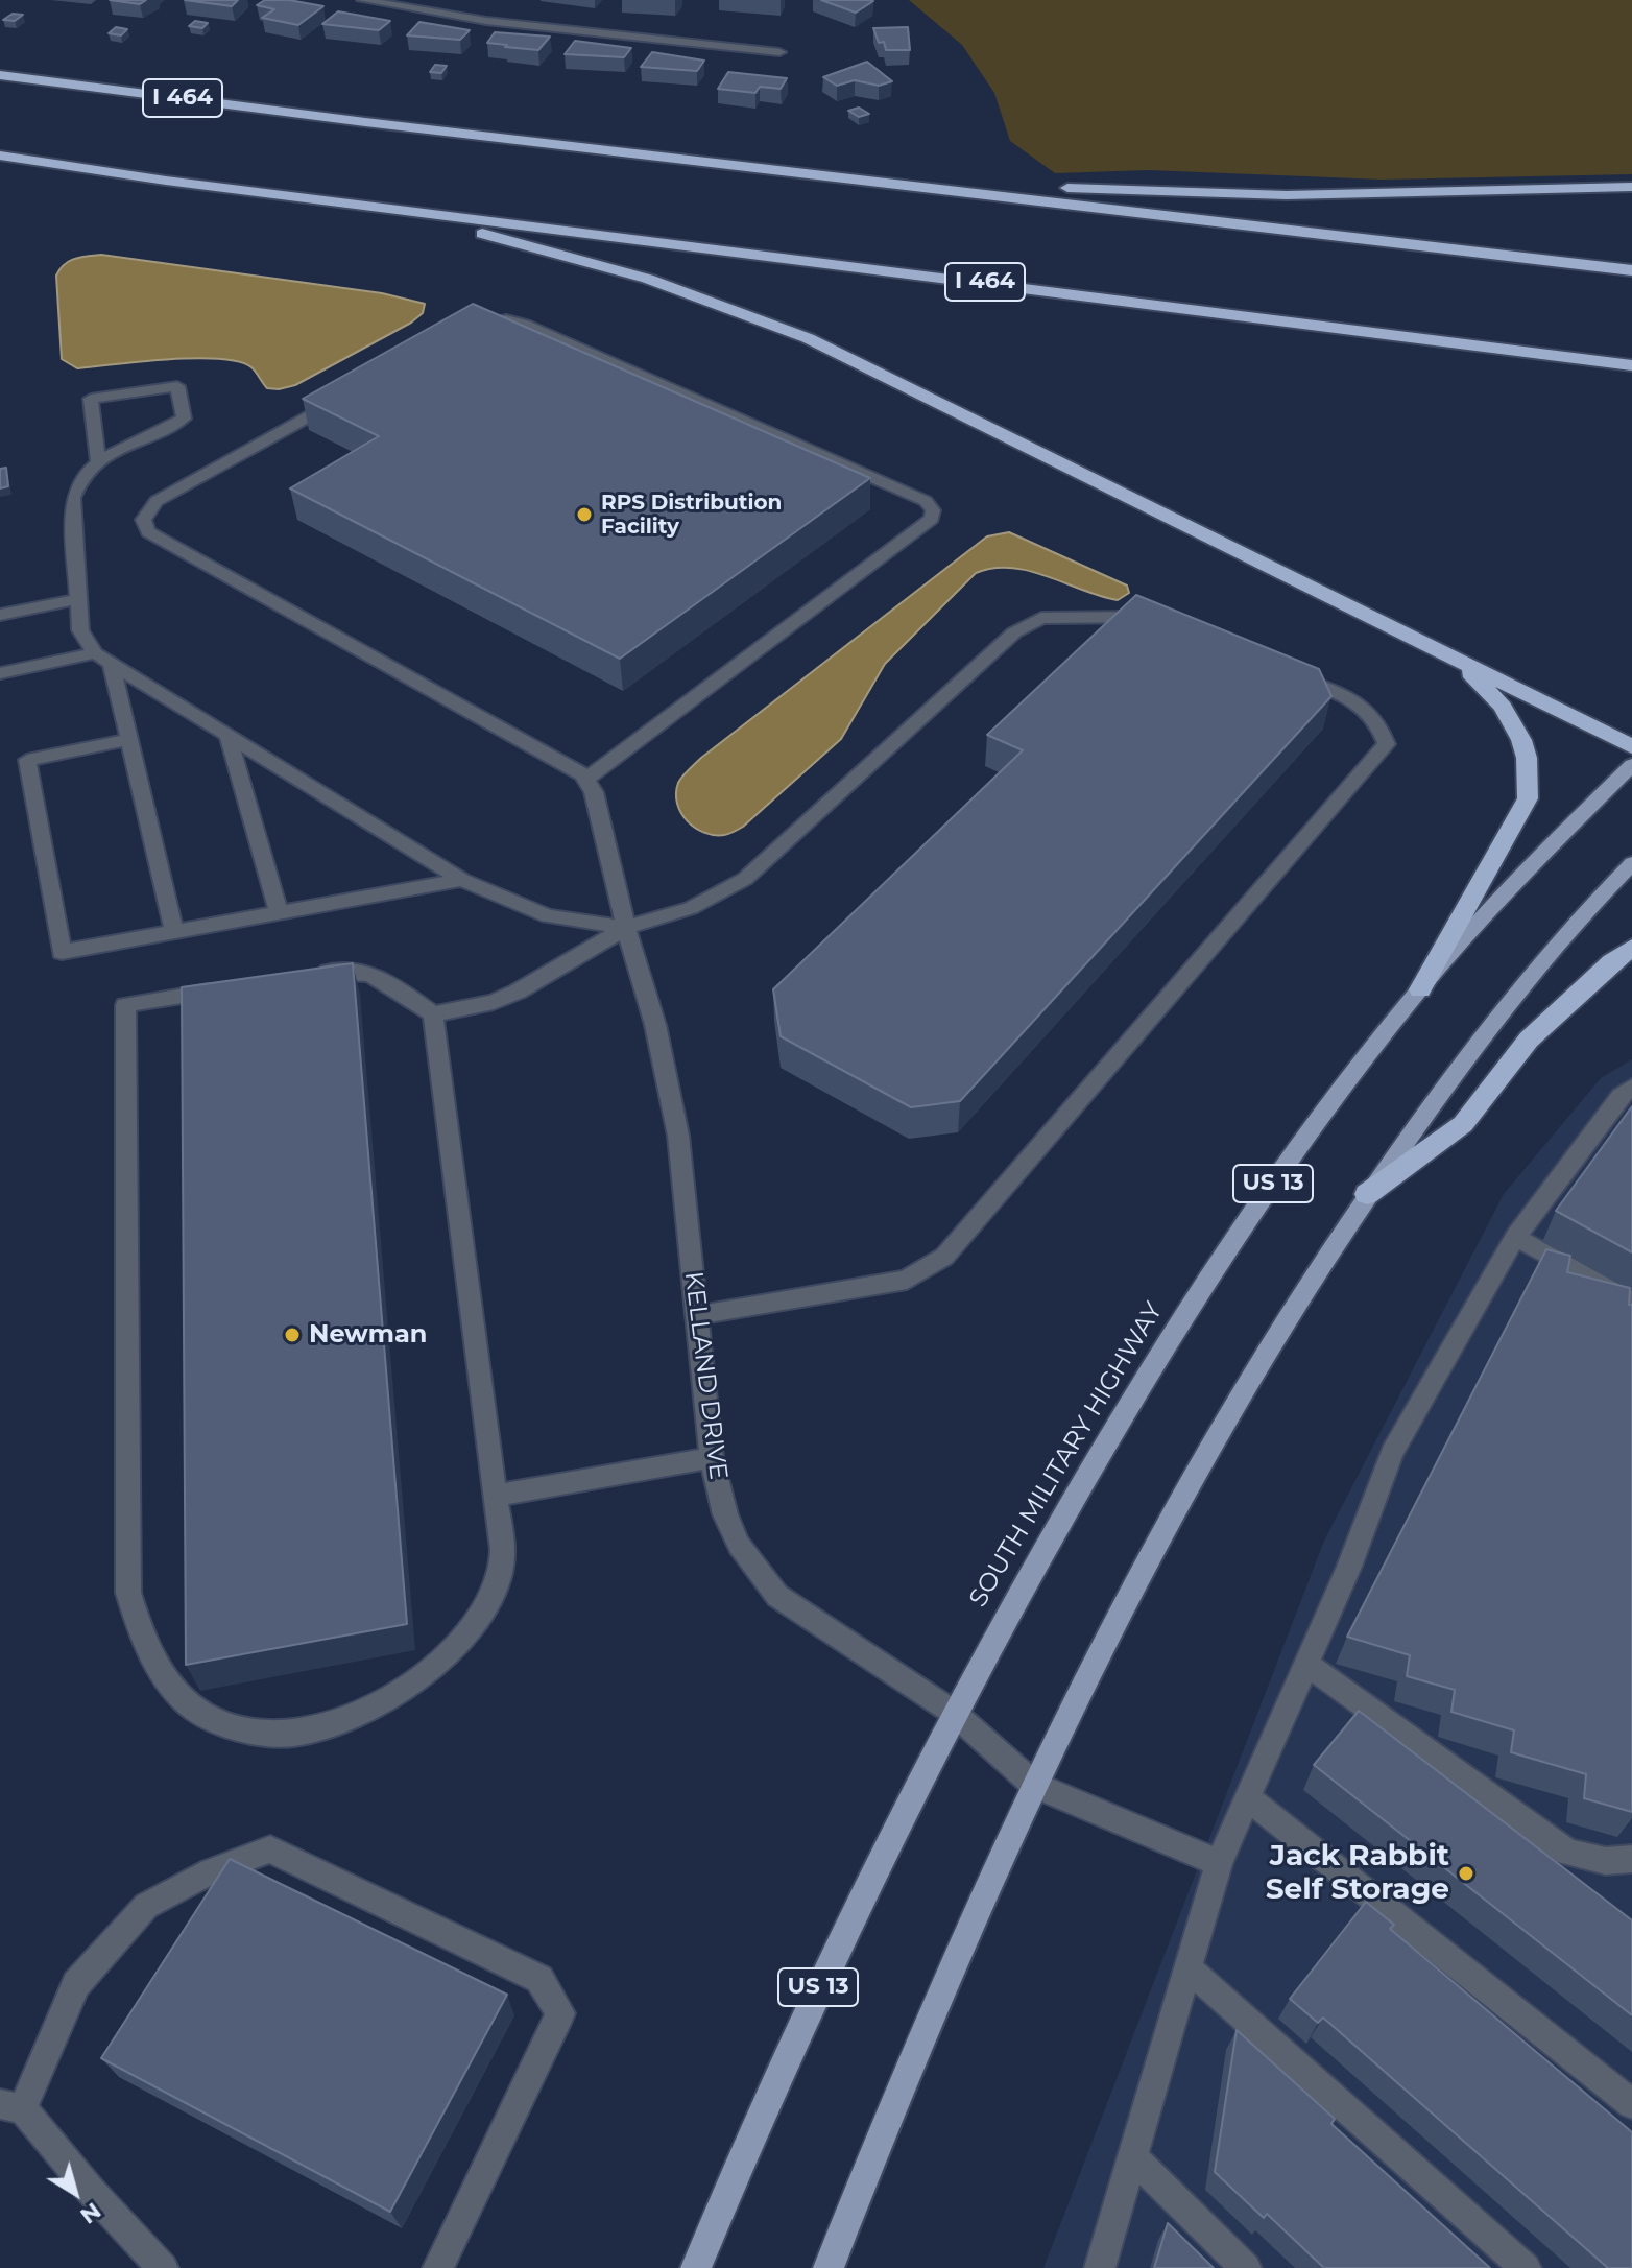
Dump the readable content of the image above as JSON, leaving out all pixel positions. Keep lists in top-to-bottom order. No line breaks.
{"streets":{"highway":["I 464"],"main road":["US 13","SOUTH MILITARY HIGHWAY"],"street":["KELLAND DRIVE"]},"crossings":[["KELLAND DRIVE","SOUTH MILITARY HIGHWAY"]],"places":["RPS Distribution Facility","Newman","Jack Rabbit Self Storage"],"north":"bottom right"}
